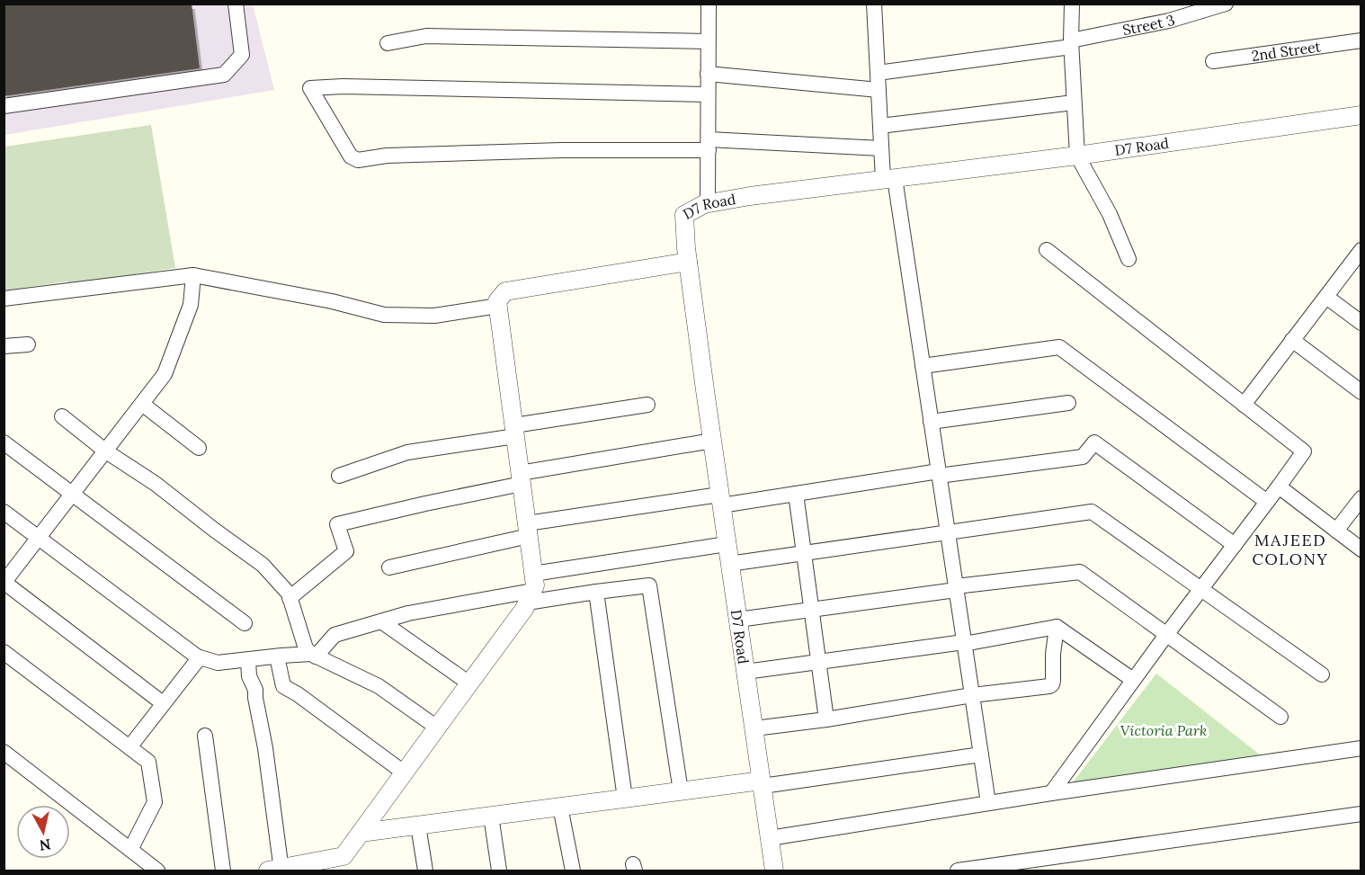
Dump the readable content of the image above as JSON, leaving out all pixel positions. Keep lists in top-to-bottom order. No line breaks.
{"streets":{"street":["Street 3","2nd Street","D7 Road"]},"districts":["MAJEED COLONY"],"parks":["Victoria Park"],"north":"bottom"}
